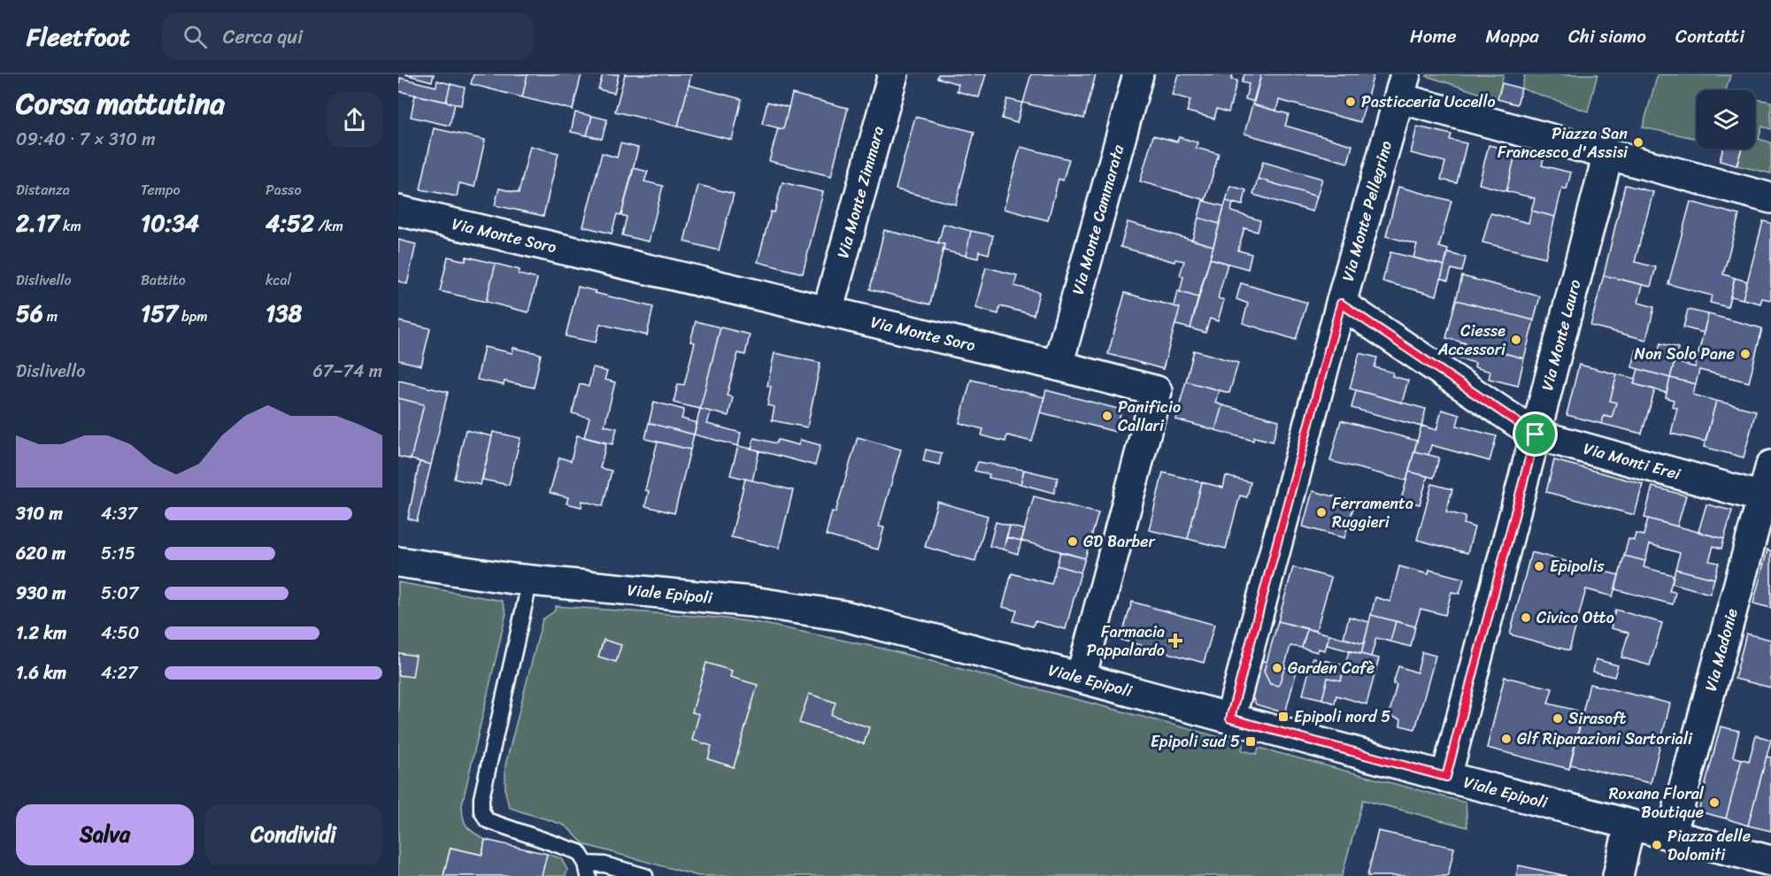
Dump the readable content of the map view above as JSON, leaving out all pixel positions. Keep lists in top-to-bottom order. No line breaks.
{"streets":{"street":["Via Monte Zimmara","Via Monte Pellegrino","Via Monte Cammarata","Via Monte Soro","Via Monte Lauro","Via Monti Erei","Viale Epipoli","Via Madonie"]},"crossings":[["Via Monte Zimmara","Via Monte Soro"],["Via Monte Pellegrino","Via Monti Erei"],["Via Monte Pellegrino","Viale Epipoli"],["Via Monte Cammarata","Via Monte Soro"],["Via Monte Soro","Viale Epipoli"],["Via Monte Lauro","Via Monti Erei"],["Via Monte Lauro","Viale Epipoli"],["Via Monti Erei","Via Madonie"],["Viale Epipoli","Via Madonie"]],"places":{"other":["Pasticceria Uccello","Piazza San Francesco d'Assisi","Ciesse Accessori","Non Solo Pane","Panificio Callari","Ferramenta Ruggieri","GD Barber","Epipolis","Civico Otto","Garden Cafè","Sirasoft","Glf Riparazioni Sartoriali","Roxana Floral Boutique","Piazza delle Dolomiti"],"health":["Farmacia Pappalardo"],"transit":["Epipoli nord 5","Epipoli sud 5"]},"page":{"header":"Fleetfoot","search":"Cerca qui","nav":["Home","Mappa","Chi siamo","Contatti"],"heading":["Corsa mattutina","09:40 · 7 × 310 m"],"stats":[["Distanza","2.17 km"],["Tempo","10:34"],["Passo","4:52 /km"],["Dislivello","56 m"],["Battito","157 bpm"],["kcal","138"]],"chart":["Dislivello","67–74 m"],"list":[{"name":"310 m","note":"4:37"},{"name":"620 m","note":"5:15"},{"name":"930 m","note":"5:07"},{"name":"1.2 km","note":"4:50"},{"name":"1.6 km","note":"4:27"}],"buttons":["Salva","Condividi"]}}
